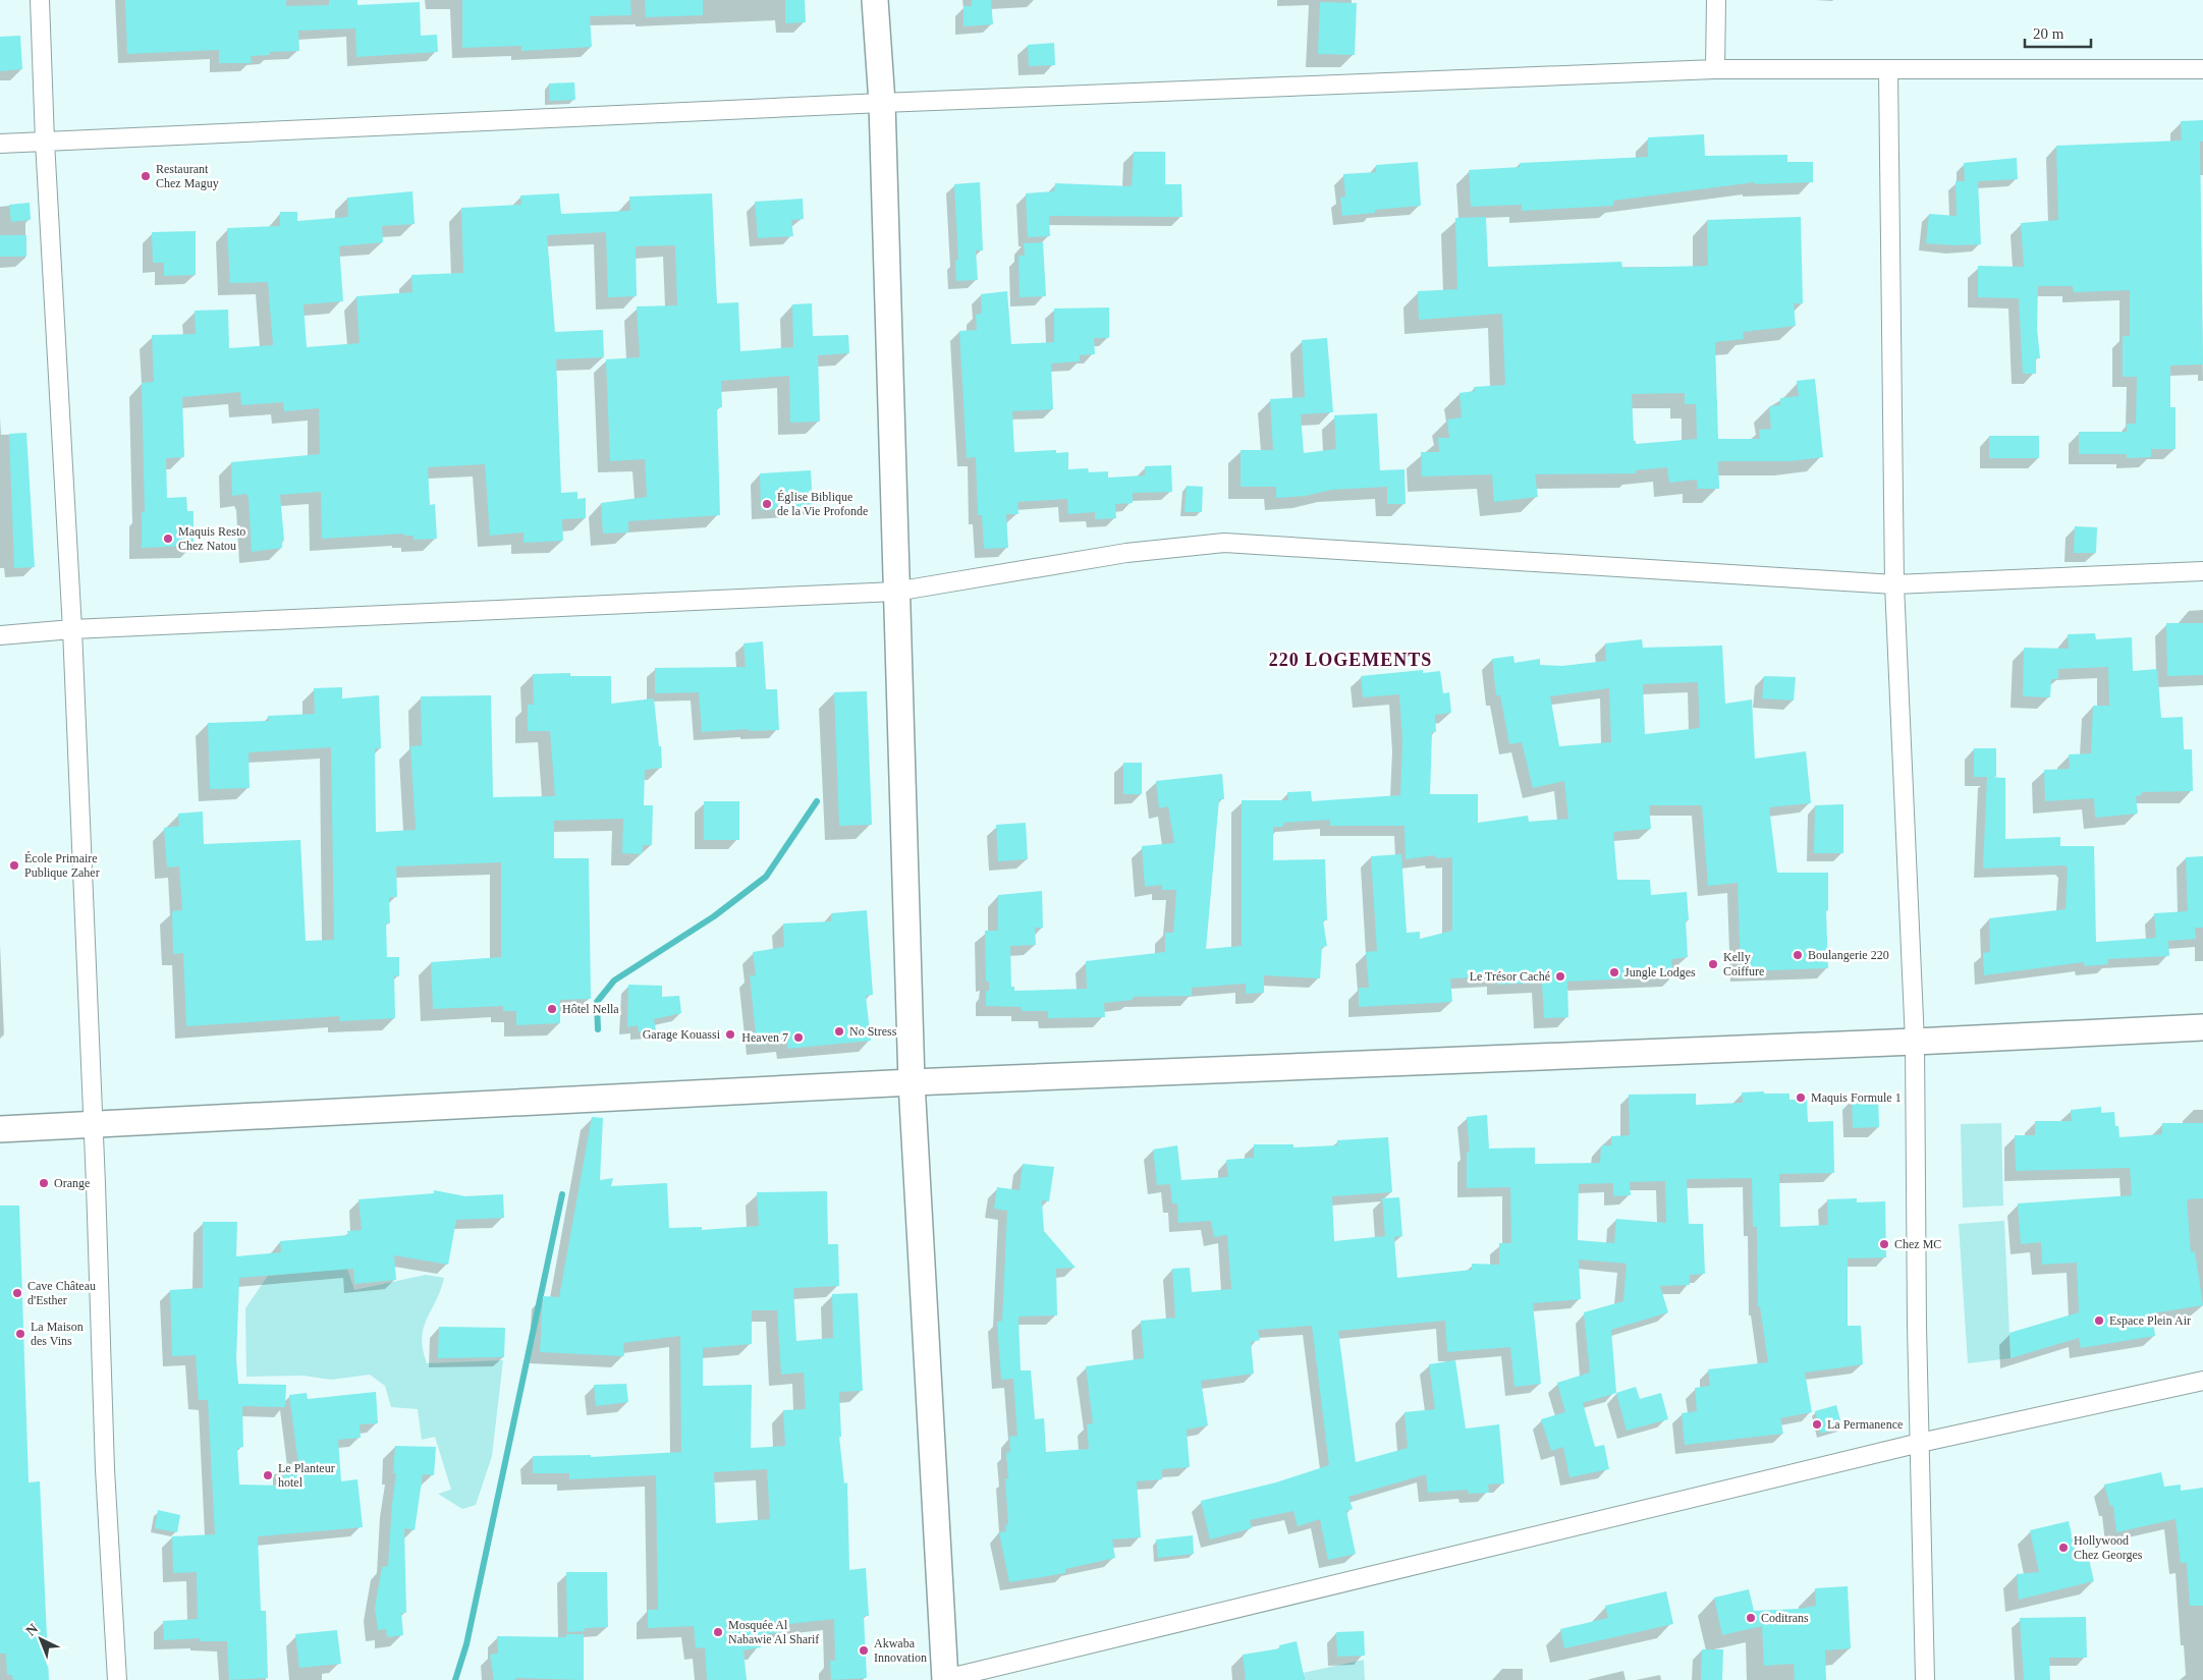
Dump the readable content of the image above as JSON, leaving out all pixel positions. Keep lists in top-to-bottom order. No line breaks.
{"districts":["220 LOGEMENTS"],"places":["Restaurant Chez Maguy","Église Biblique de la Vie Profonde","Maquis Resto Chez Natou","École Primaire Publique Zaher","Boulangerie 220","Kelly Coiffure","Jungle Lodges","Le Trésor Caché","Hôtel Nella","No Stress","Garage Kouassi","Heaven 7","Maquis Formule 1","Orange","Chez MC","Cave Château d'Esther","Espace Plein Air","La Maison des Vins","La Permanence","Le Planteur hotel","Hollywood Chez Georges","Coditrans","Mosquée Al Nabawie Al Sharif","Akwaba Innovation"],"scale_bar":"20 m","north":"top left"}
